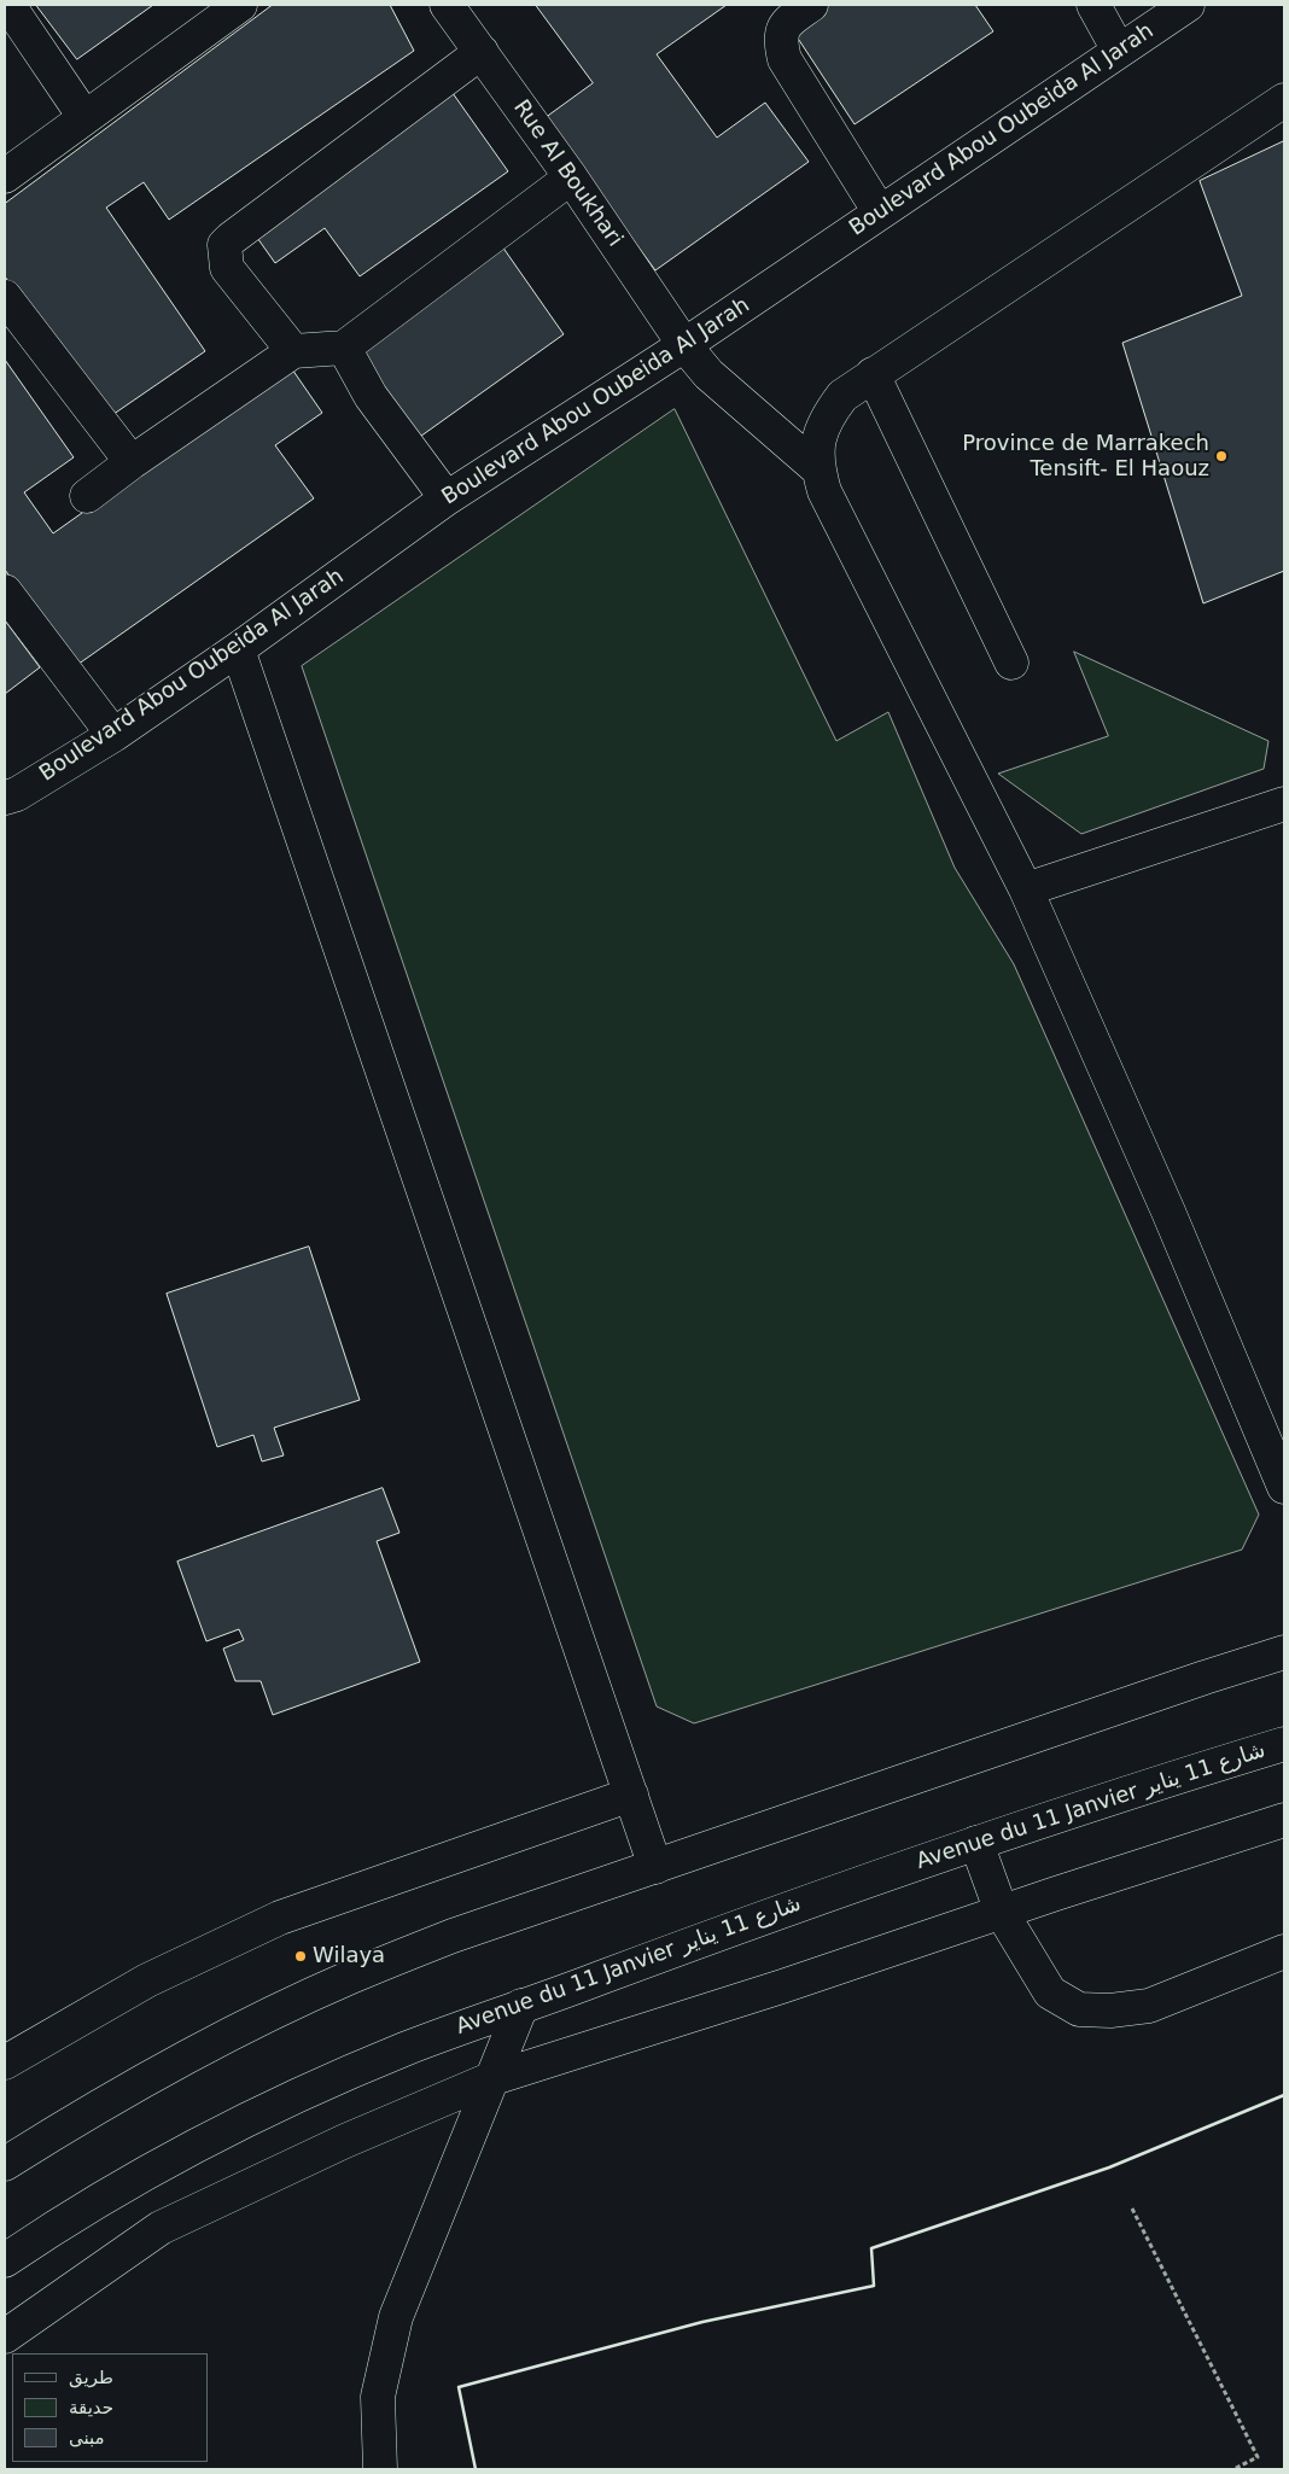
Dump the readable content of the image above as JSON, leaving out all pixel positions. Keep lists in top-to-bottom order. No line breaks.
{"streets":{"street":["Boulevard Abou Oubeida Al Jarah","Rue Al Boukhari","Avenue du 11 Janvier شارع 11 يناير"]},"crossings":[["Boulevard Abou Oubeida Al Jarah","Rue Al Boukhari"]],"places":["Province de Marrakech Tensift- El Haouz","Wilaya"],"legend":["طريق","حديقة","مبنى"]}
